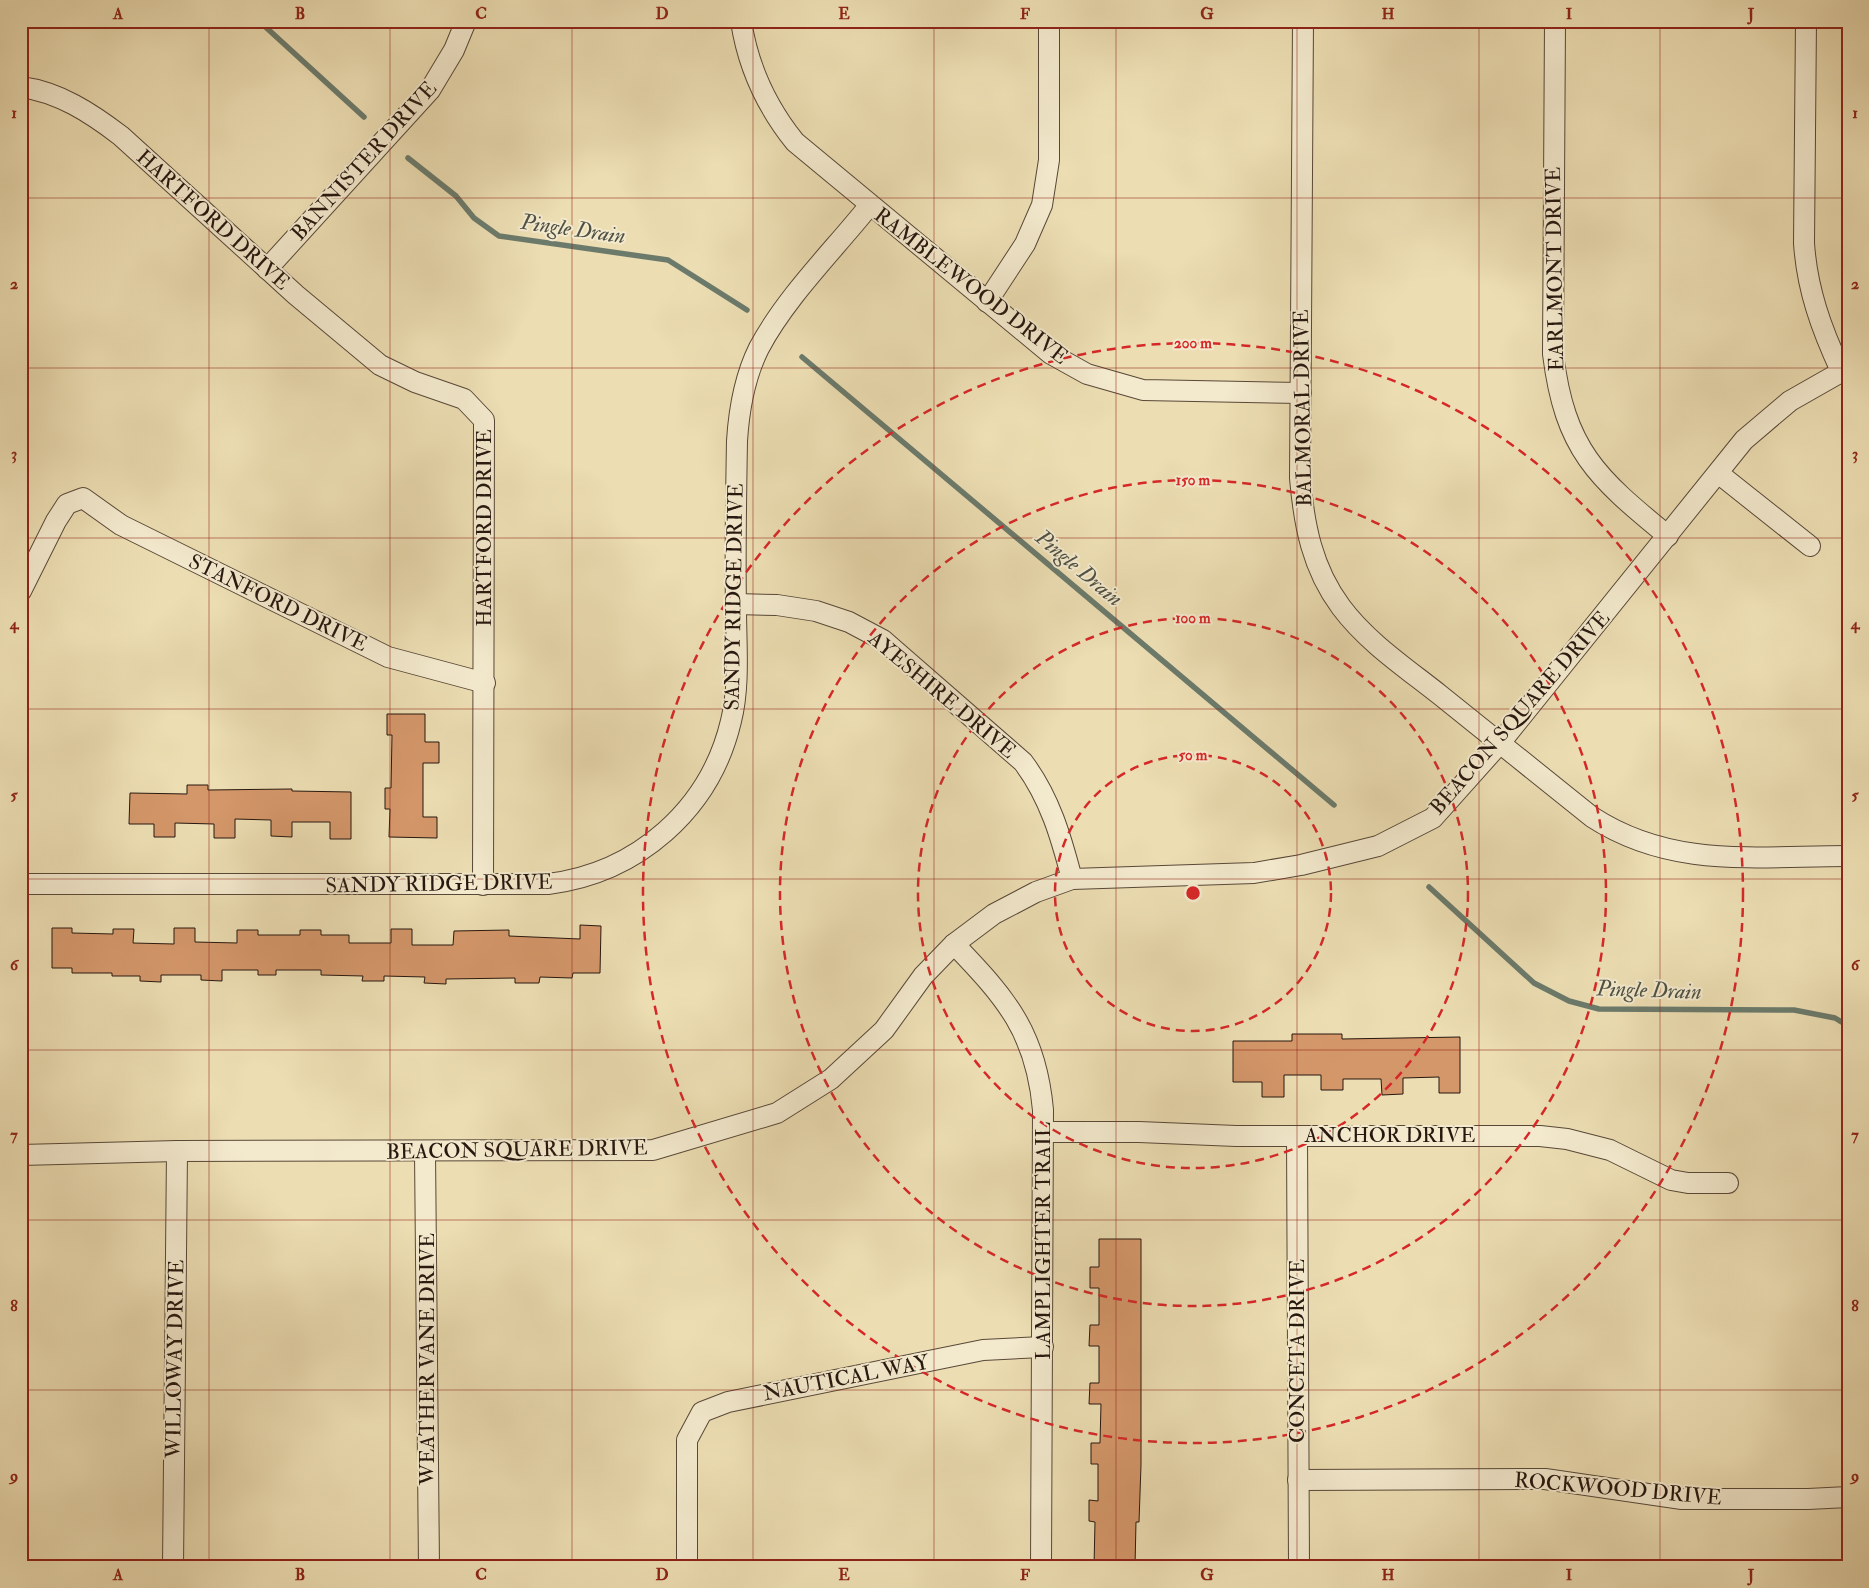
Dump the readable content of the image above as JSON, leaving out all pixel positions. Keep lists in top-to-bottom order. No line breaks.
{"streets":{"street":["BANNISTER DRIVE","HARTFORD DRIVE","EARLMONT DRIVE","RAMBLEWOOD DRIVE","BALMORAL DRIVE","SANDY RIDGE DRIVE","STANFORD DRIVE","AYESHIRE DRIVE","BEACON SQUARE DRIVE","ANCHOR DRIVE","LAMPLIGHTER TRAIL","CONCETA DRIVE","WILLOWAY DRIVE","WEATHER VANE DRIVE","NAUTICAL WAY","ROCKWOOD DRIVE"]},"crossings":[["BANNISTER DRIVE","HARTFORD DRIVE"],["HARTFORD DRIVE","SANDY RIDGE DRIVE"],["HARTFORD DRIVE","STANFORD DRIVE"],["EARLMONT DRIVE","BEACON SQUARE DRIVE"],["RAMBLEWOOD DRIVE","BALMORAL DRIVE"],["RAMBLEWOOD DRIVE","SANDY RIDGE DRIVE"],["BALMORAL DRIVE","BEACON SQUARE DRIVE"],["SANDY RIDGE DRIVE","AYESHIRE DRIVE"],["AYESHIRE DRIVE","BEACON SQUARE DRIVE"],["BEACON SQUARE DRIVE","LAMPLIGHTER TRAIL"],["BEACON SQUARE DRIVE","WILLOWAY DRIVE"],["BEACON SQUARE DRIVE","WEATHER VANE DRIVE"],["ANCHOR DRIVE","LAMPLIGHTER TRAIL"],["ANCHOR DRIVE","CONCETA DRIVE"],["LAMPLIGHTER TRAIL","NAUTICAL WAY"],["CONCETA DRIVE","ROCKWOOD DRIVE"]],"water":["Pingle Drain"],"grid":{"columns":["A","B","C","D","E","F","G","H","I","J"],"rows":["1","2","3","4","5","6","7","8","9"]},"rings":["200 m","150 m","100 m","50 m"]}
